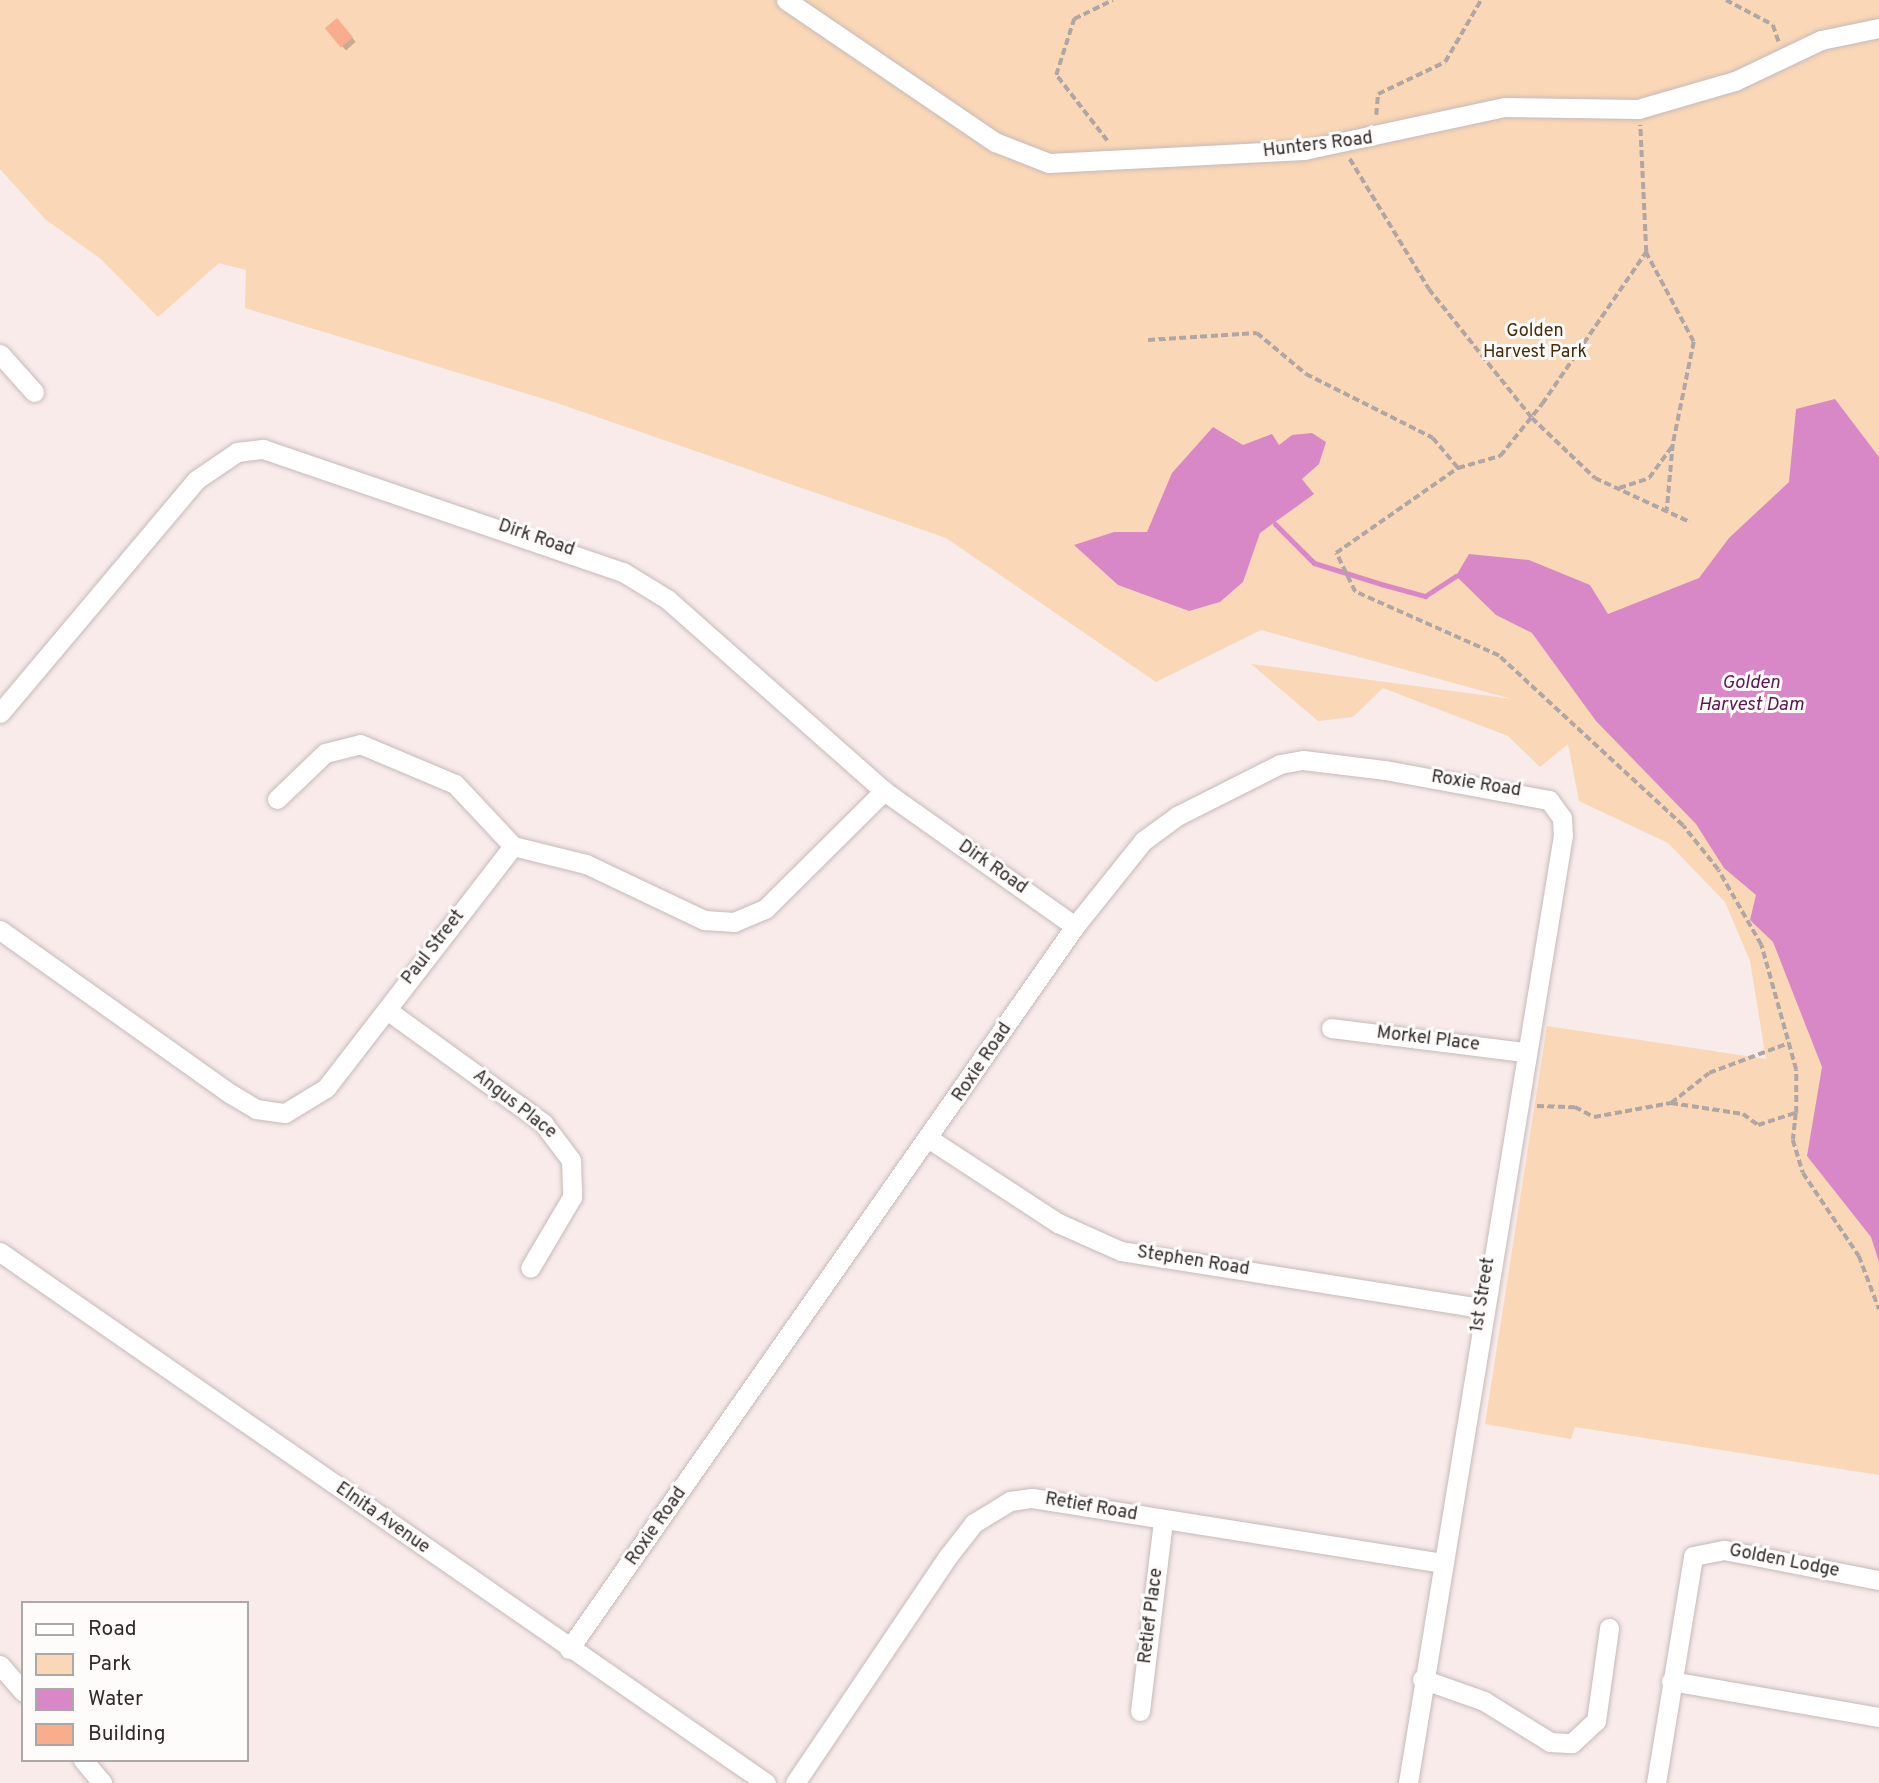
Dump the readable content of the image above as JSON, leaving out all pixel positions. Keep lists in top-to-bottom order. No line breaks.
{"streets":{"street":["Hunters Road","Dirk Road","Roxie Road","Paul Street","Morkel Place","Angus Place","Stephen Road","1st Street","Retief Road","Elnita Avenue","Golden Lodge","Retief Place"]},"crossings":[["Dirk Road","Roxie Road"],["Roxie Road","Stephen Road"],["Roxie Road","1st Street"],["Roxie Road","Elnita Avenue"],["Paul Street","Angus Place"],["Morkel Place","1st Street"],["Stephen Road","1st Street"],["1st Street","Retief Road"],["Retief Road","Retief Place"]],"water":["Golden Harvest Dam"],"parks":["Golden Harvest Park"],"legend":["Road","Park","Water","Building"]}
